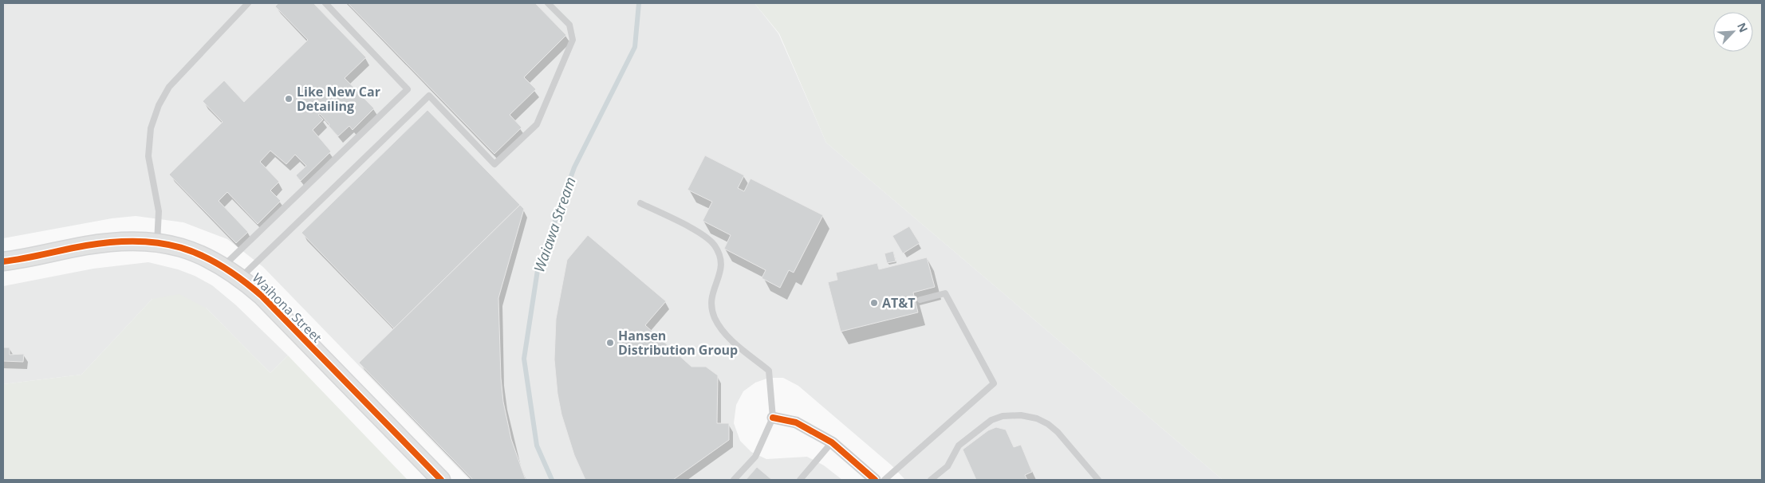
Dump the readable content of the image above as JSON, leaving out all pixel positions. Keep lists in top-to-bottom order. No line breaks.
{"streets":{"street":["Waihona Street"]},"water":["Waiawa Stream"],"places":["Like New Car Detailing","AT&T","Hansen Distribution Group"],"north":"top right"}
